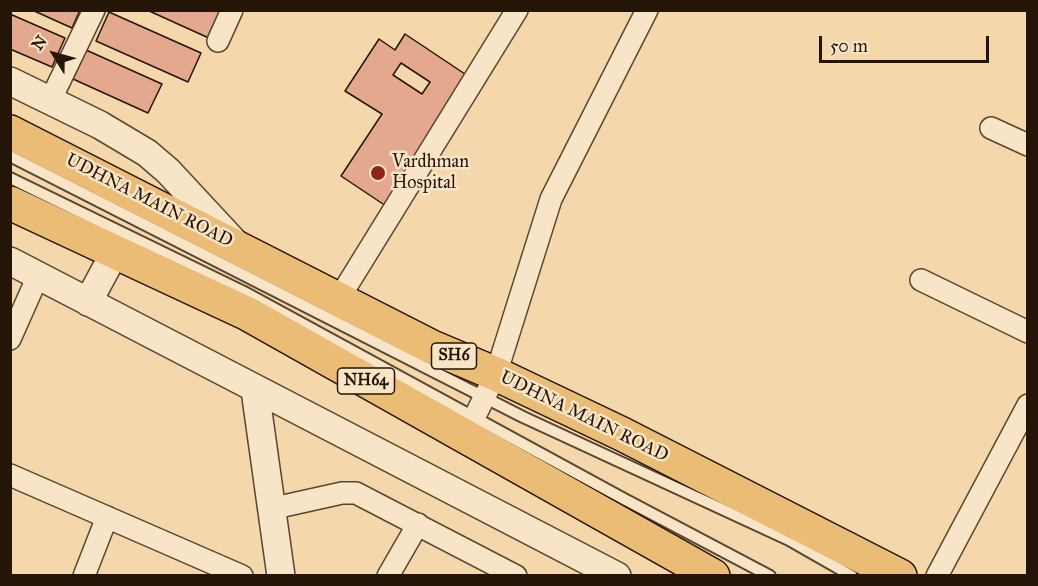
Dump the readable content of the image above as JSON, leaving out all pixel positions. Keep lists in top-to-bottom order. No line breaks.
{"streets":{"highway":["UDHNA MAIN ROAD","SH6","NH64"]},"places":["Vardhman Hospital"],"scale_bar":"50 m","north":"top left"}
